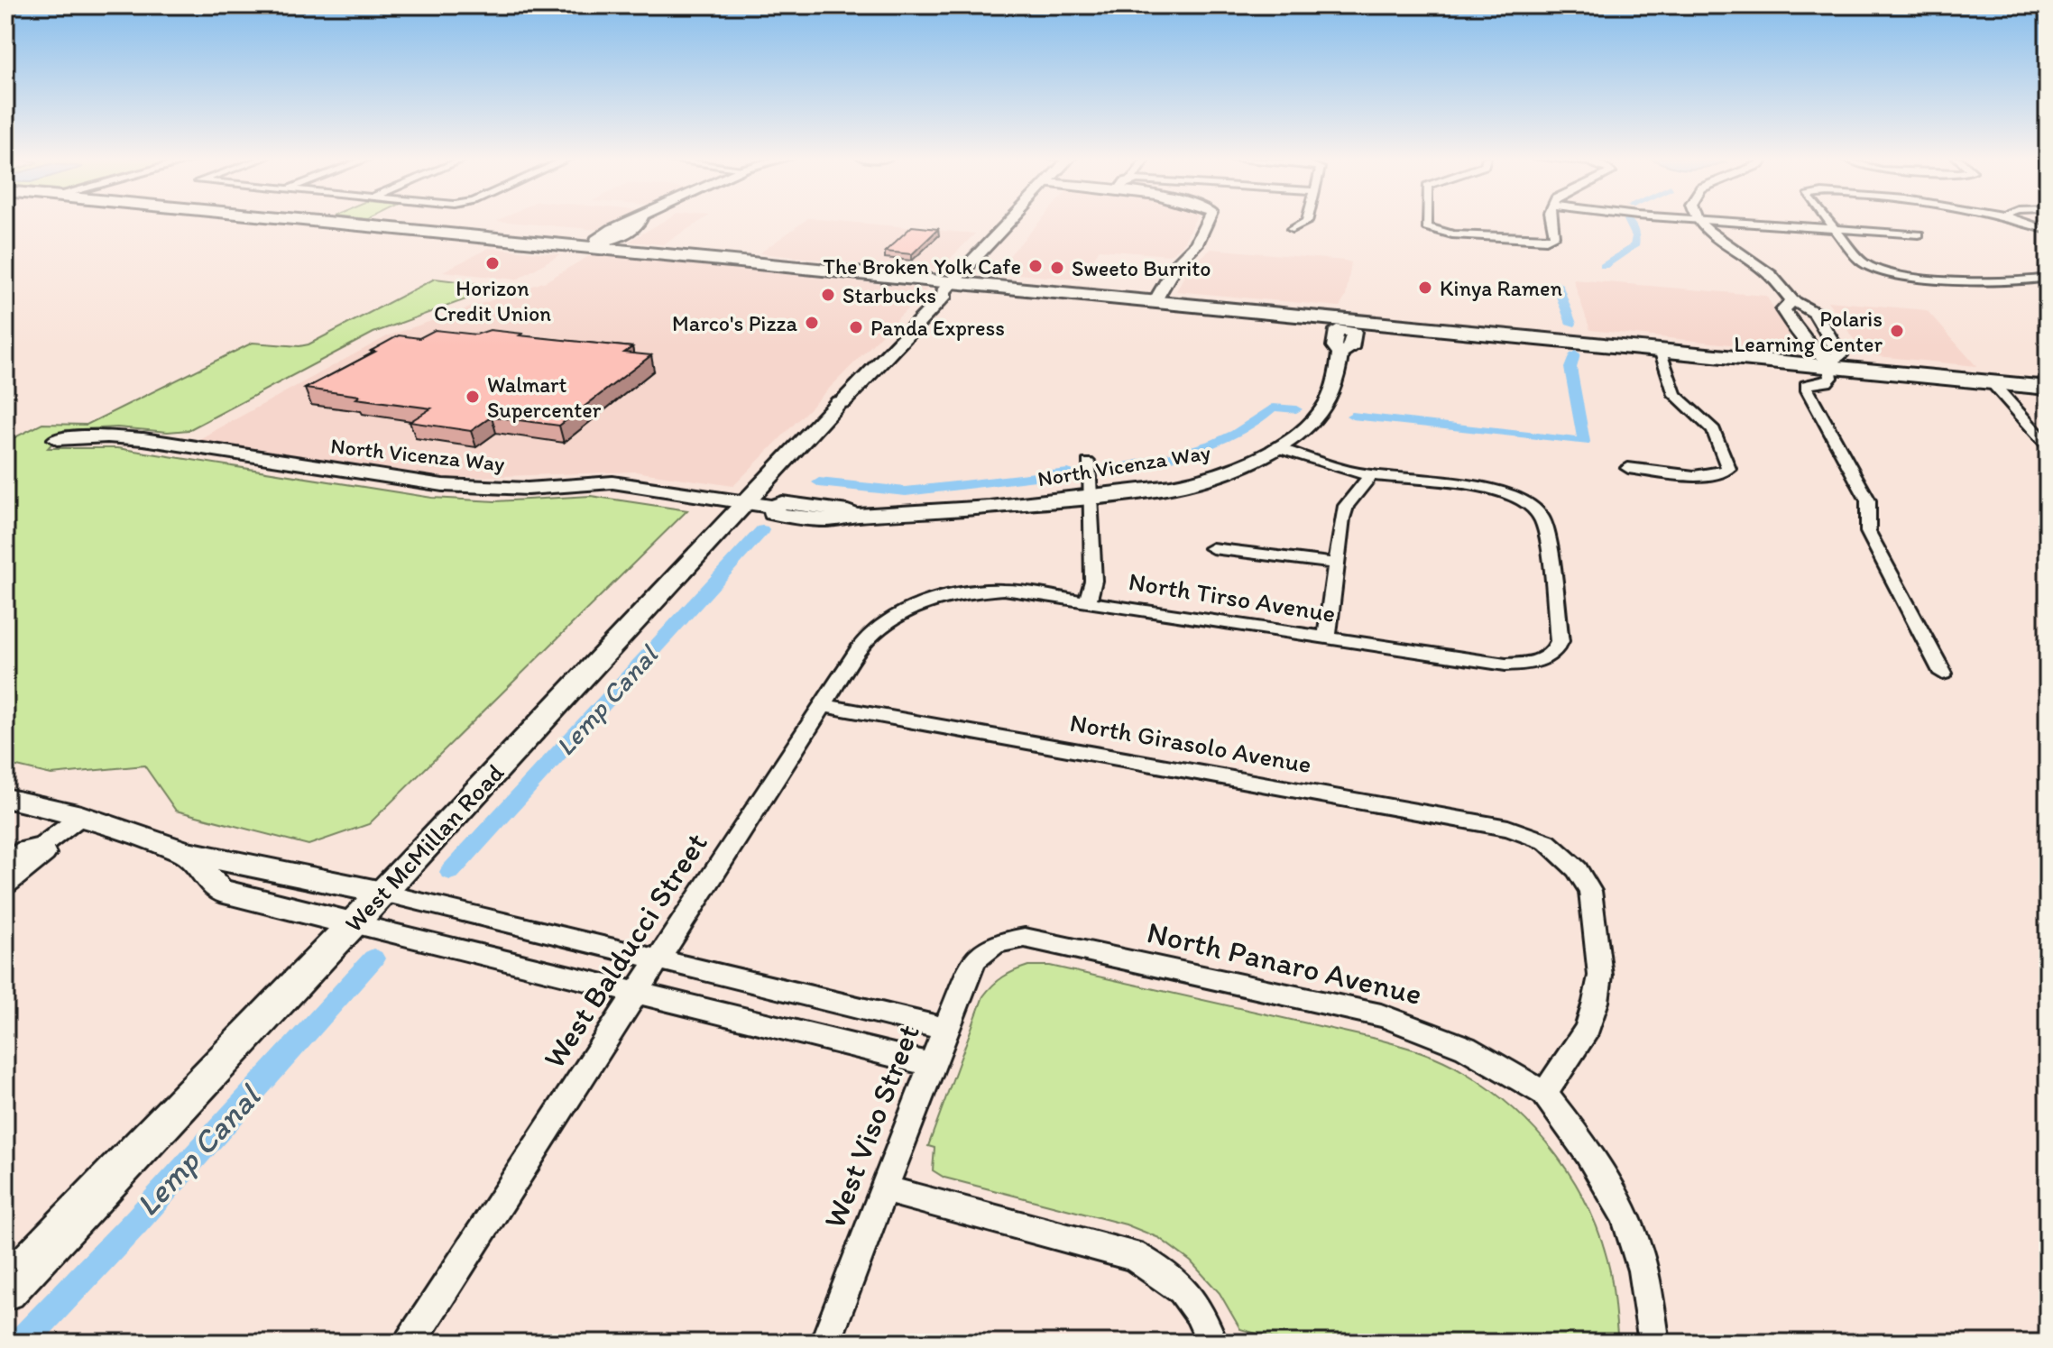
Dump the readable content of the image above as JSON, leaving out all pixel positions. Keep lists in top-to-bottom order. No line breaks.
{"streets":{"main road":["West McMillan Road"],"street":["North Vicenza Way","North Tirso Avenue","North Girasolo Avenue","West Balducci Street","North Panaro Avenue","West Viso Street"]},"crossings":[["North Vicenza Way","West McMillan Road"],["North Tirso Avenue","West Balducci Street"],["North Girasolo Avenue","West Balducci Street"],["North Girasolo Avenue","North Panaro Avenue"],["North Panaro Avenue","West Viso Street"]],"water":["Lemp Canal"],"places":["Horizon Credit Union","The Broken Yolk Cafe","Sweeto Burrito","Kinya Ramen","Starbucks","Marco's Pizza","Panda Express","Polaris Learning Center","Walmart Supercenter"]}
